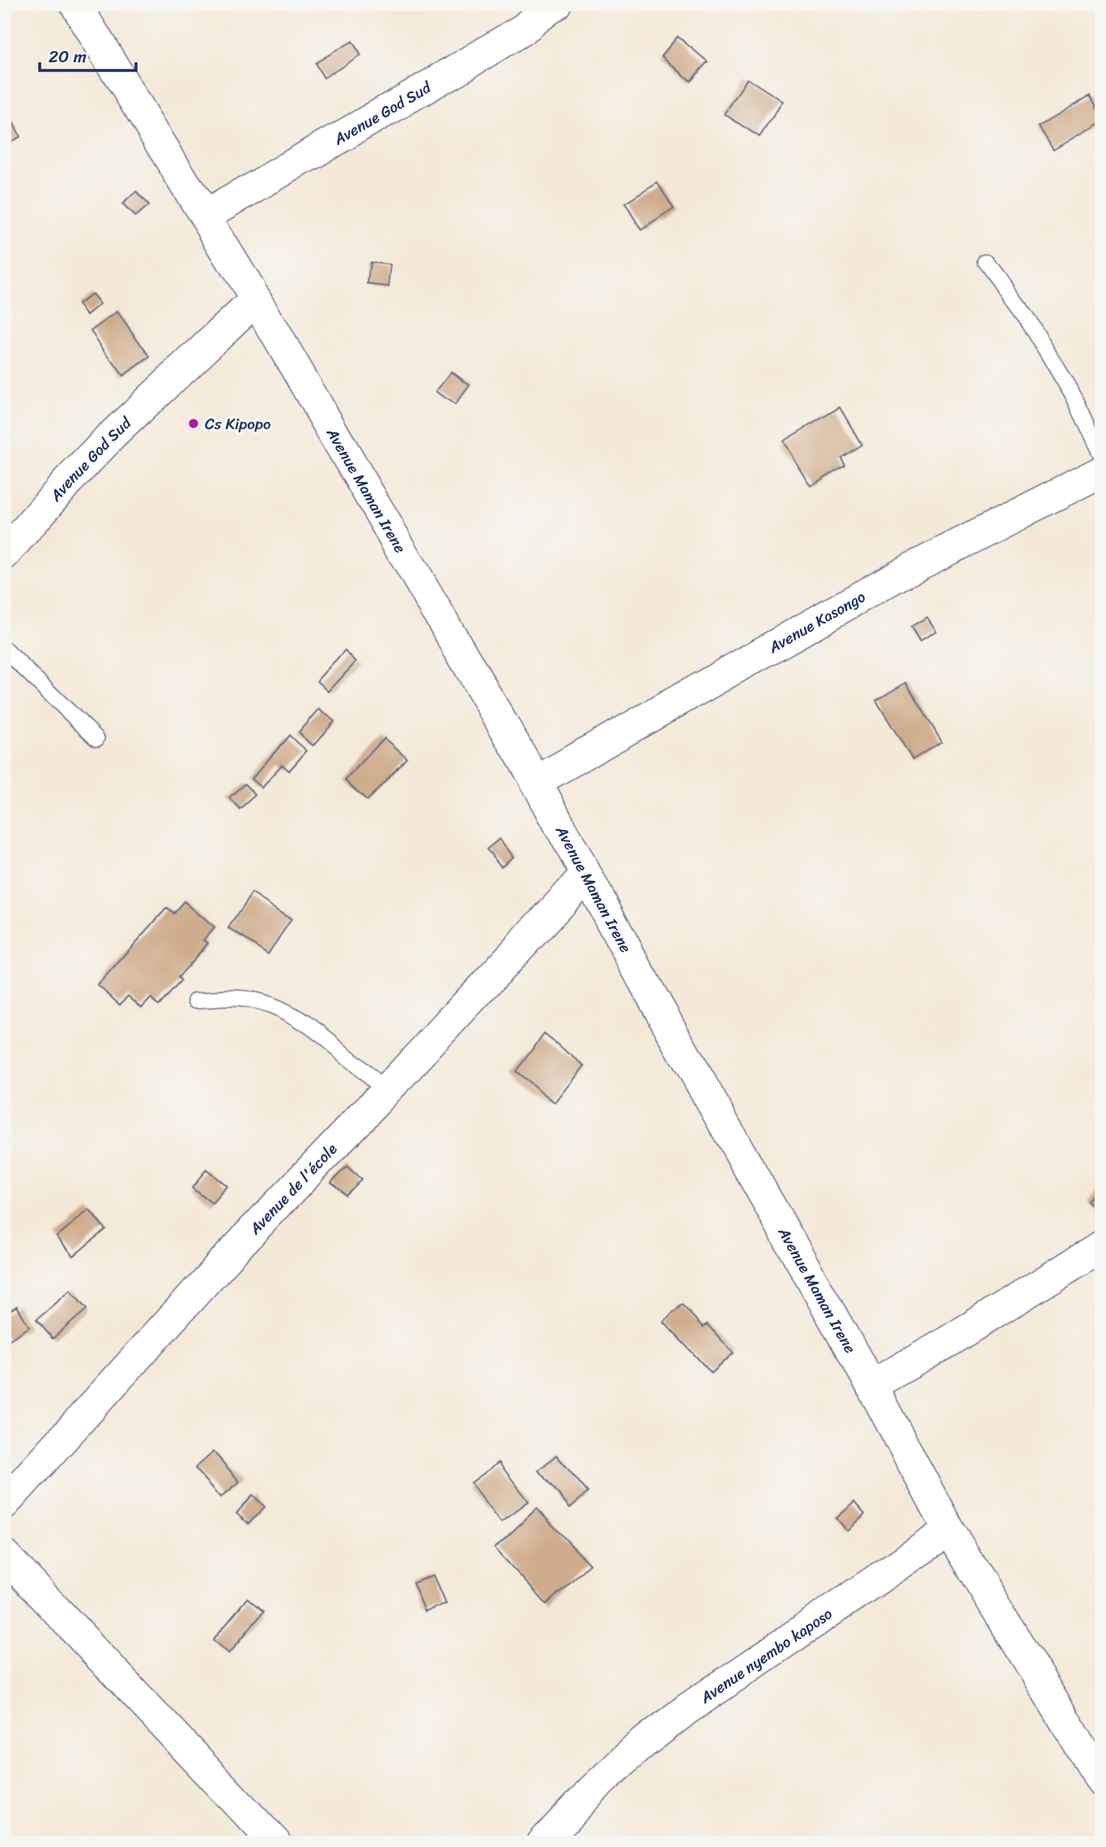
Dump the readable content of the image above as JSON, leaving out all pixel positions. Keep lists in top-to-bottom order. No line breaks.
{"streets":{"street":["Avenue God Sud","Avenue Maman Irene","Avenue Kasongo","Avenue de l'école","Avenue nyembo kaposo"]},"crossings":[["Avenue God Sud","Avenue Maman Irene"],["Avenue Maman Irene","Avenue Kasongo"],["Avenue Maman Irene","Avenue de l'école"],["Avenue Maman Irene","Avenue nyembo kaposo"]],"places":["Cs Kipopo"],"scale_bar":"20 m"}
